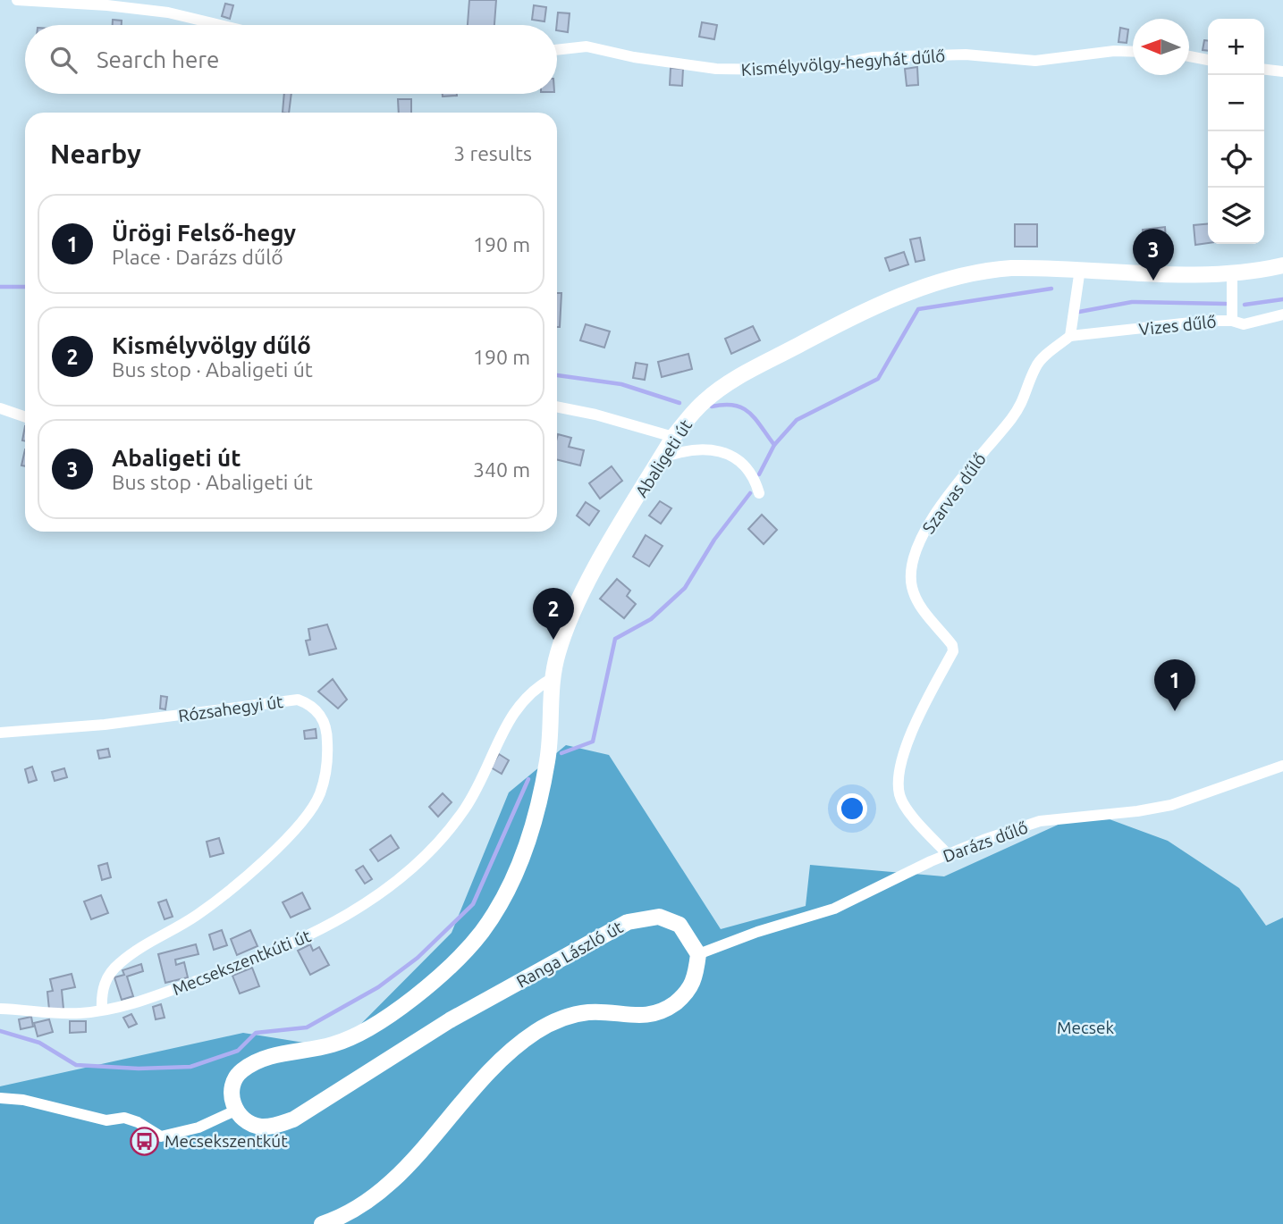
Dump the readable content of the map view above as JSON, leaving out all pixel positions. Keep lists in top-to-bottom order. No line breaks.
{"streets":{"main road":["Abaligeti út","Ranga László út"],"street":["Kismélyvölgy-hegyhát dűlő","Vizes dűlő","Szarvas dűlő","Rózsahegyi út","Darázs dűlő","Mecsekszentkúti út"]},"crossings":[["Vizes dűlő","Szarvas dűlő"],["Abaligeti út","Ranga László út"],["Abaligeti út","Mecsekszentkúti út"],["Szarvas dűlő","Darázs dűlő"],["Rózsahegyi út","Mecsekszentkúti út"],["Darázs dűlő","Ranga László út"]],"parks":["Mecsek"],"places":{"bus stop":["Mecsekszentkút"]},"north":"left","page":{"map_buttons":["+","−"],"search":"Search here","heading":["Nearby","3 results"],"list":[{"mark":"1","name":"Ürögi Felső-hegy","note":"Place · Darázs dűlő","value":"190 m"},{"mark":"2","name":"Kismélyvölgy dűlő","note":"Bus stop · Abaligeti út","value":"190 m"},{"mark":"3","name":"Abaligeti út","note":"Bus stop · Abaligeti út","value":"340 m"}],"pins":["3","2","1"]}}
